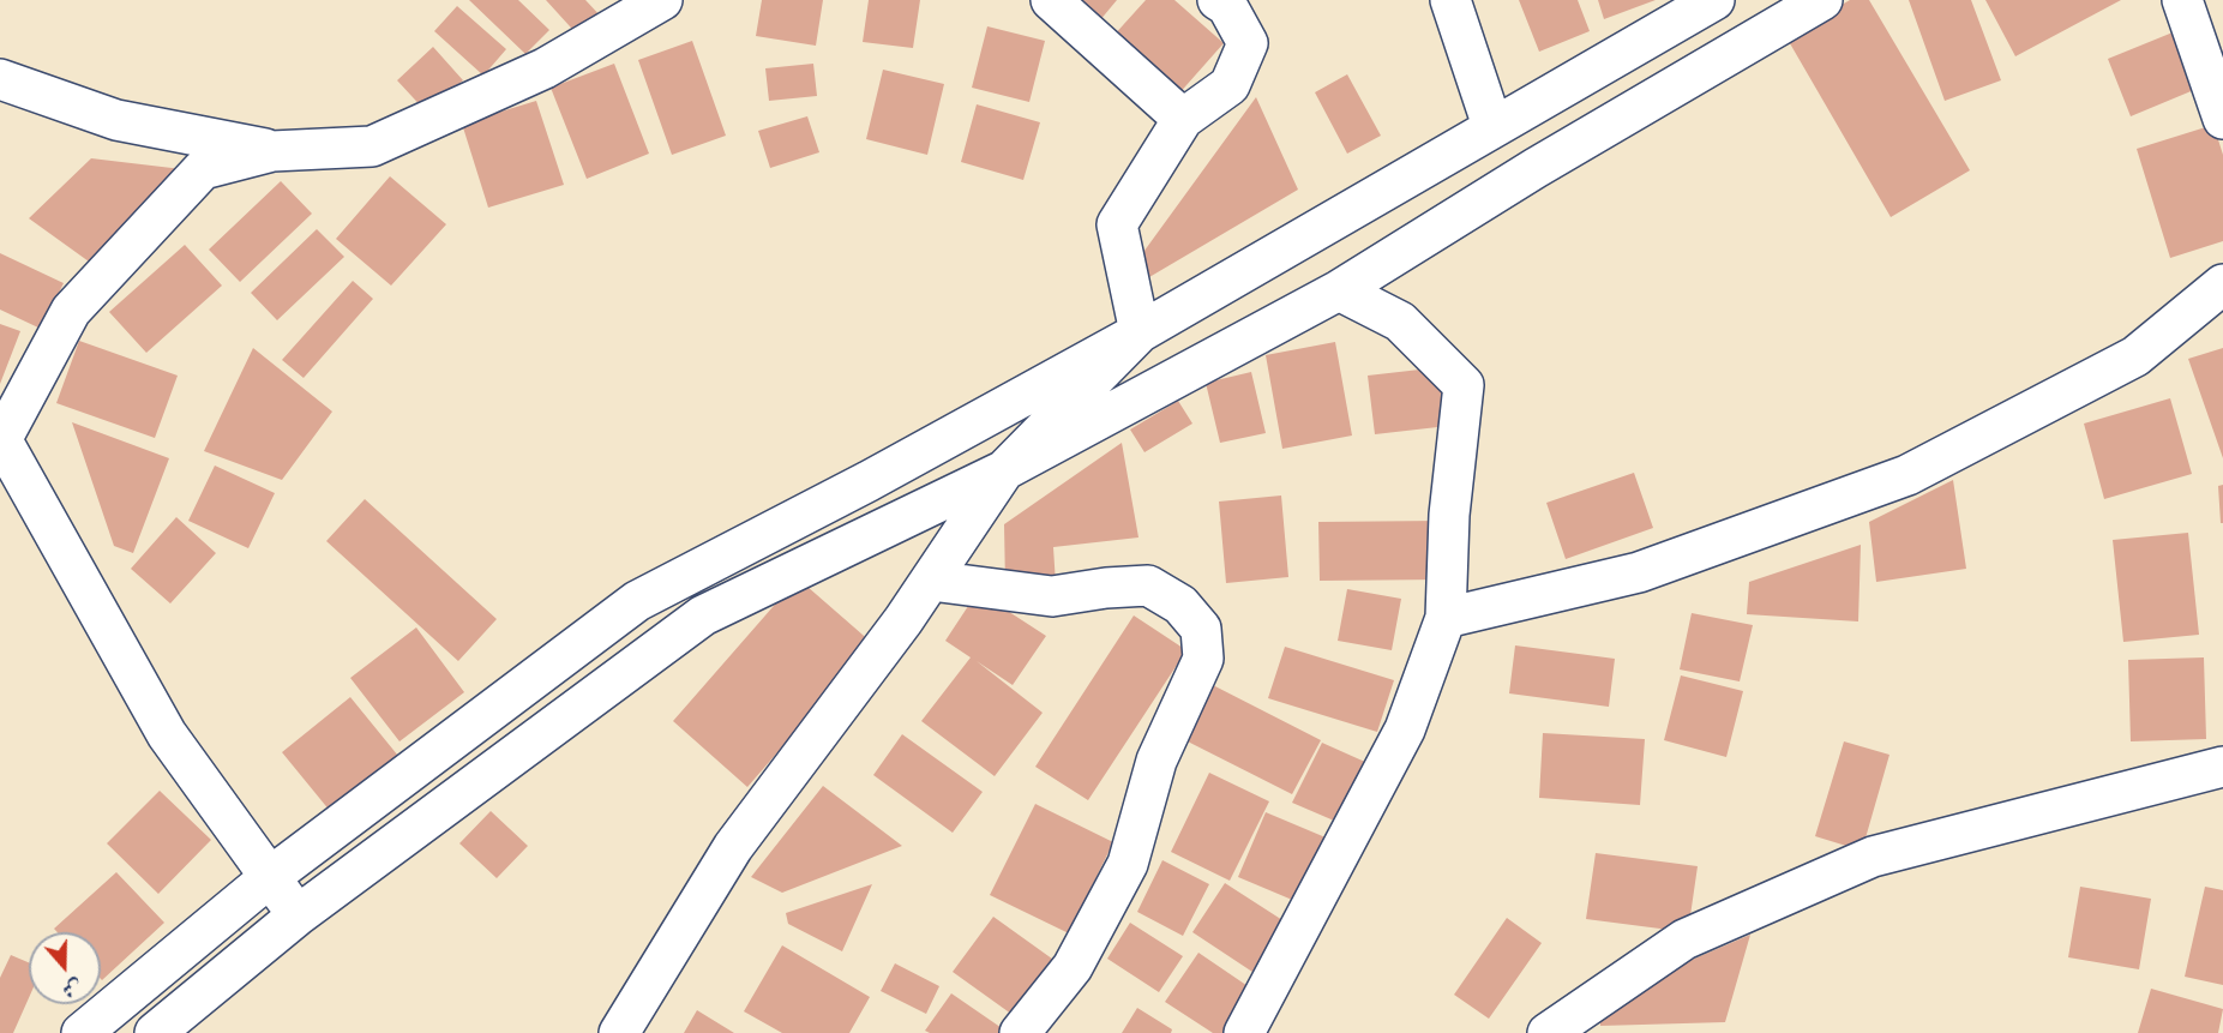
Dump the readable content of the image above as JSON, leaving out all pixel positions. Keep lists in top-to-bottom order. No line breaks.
{"north":"bottom"}
